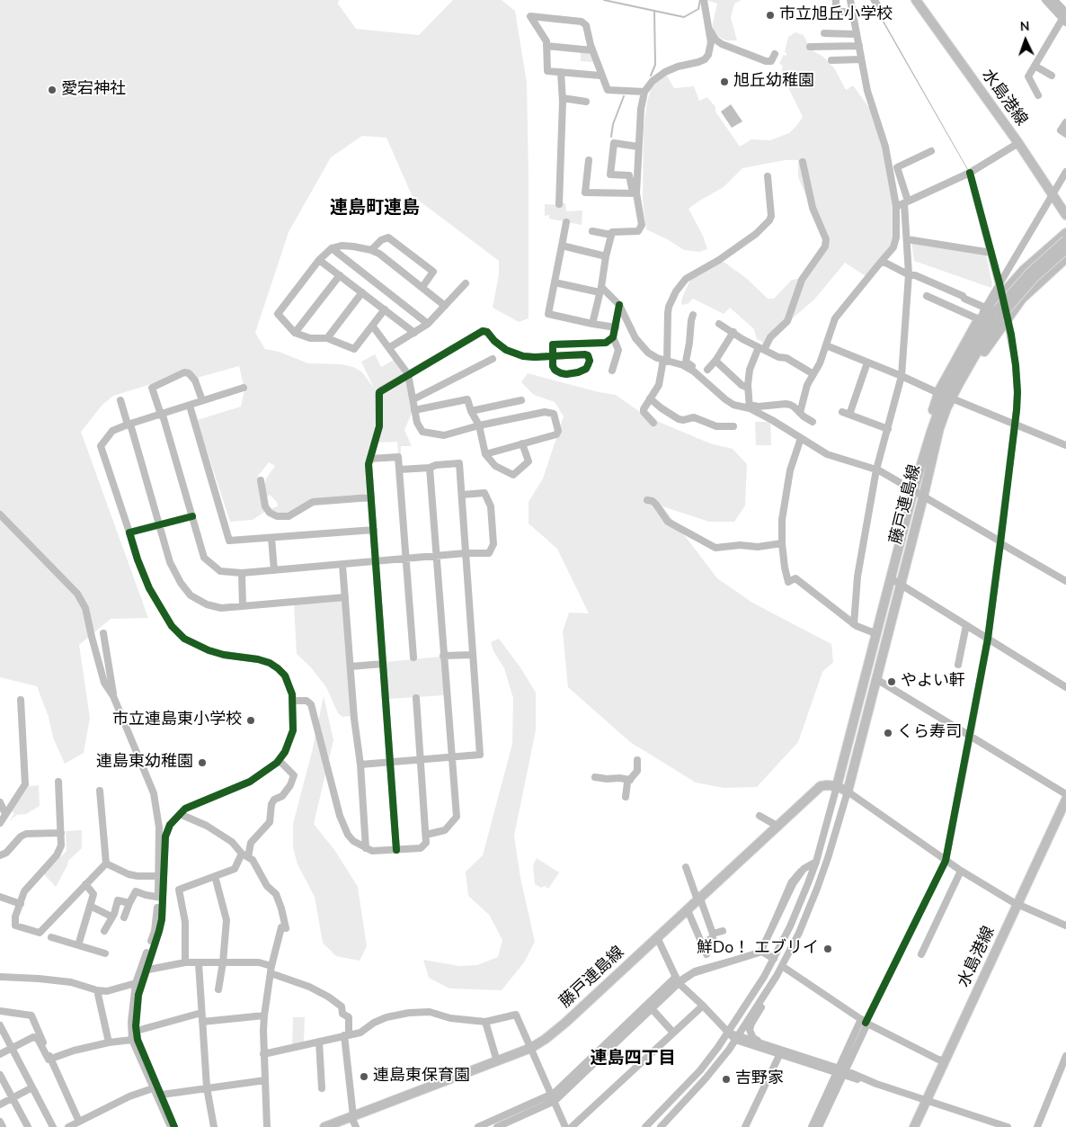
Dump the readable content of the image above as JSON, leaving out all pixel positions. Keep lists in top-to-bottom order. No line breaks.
{"streets":{"main road":["水島港線","藤戸連島線"]},"districts":["連島町連島","連島四丁目"],"places":["市立旭丘小学校","旭丘幼稚園","愛宕神社","やよい軒","市立連島東小学校","くら寿司","連島東幼稚園","鮮Do！ エブリイ","連島東保育園","吉野家"],"north":"top"}
